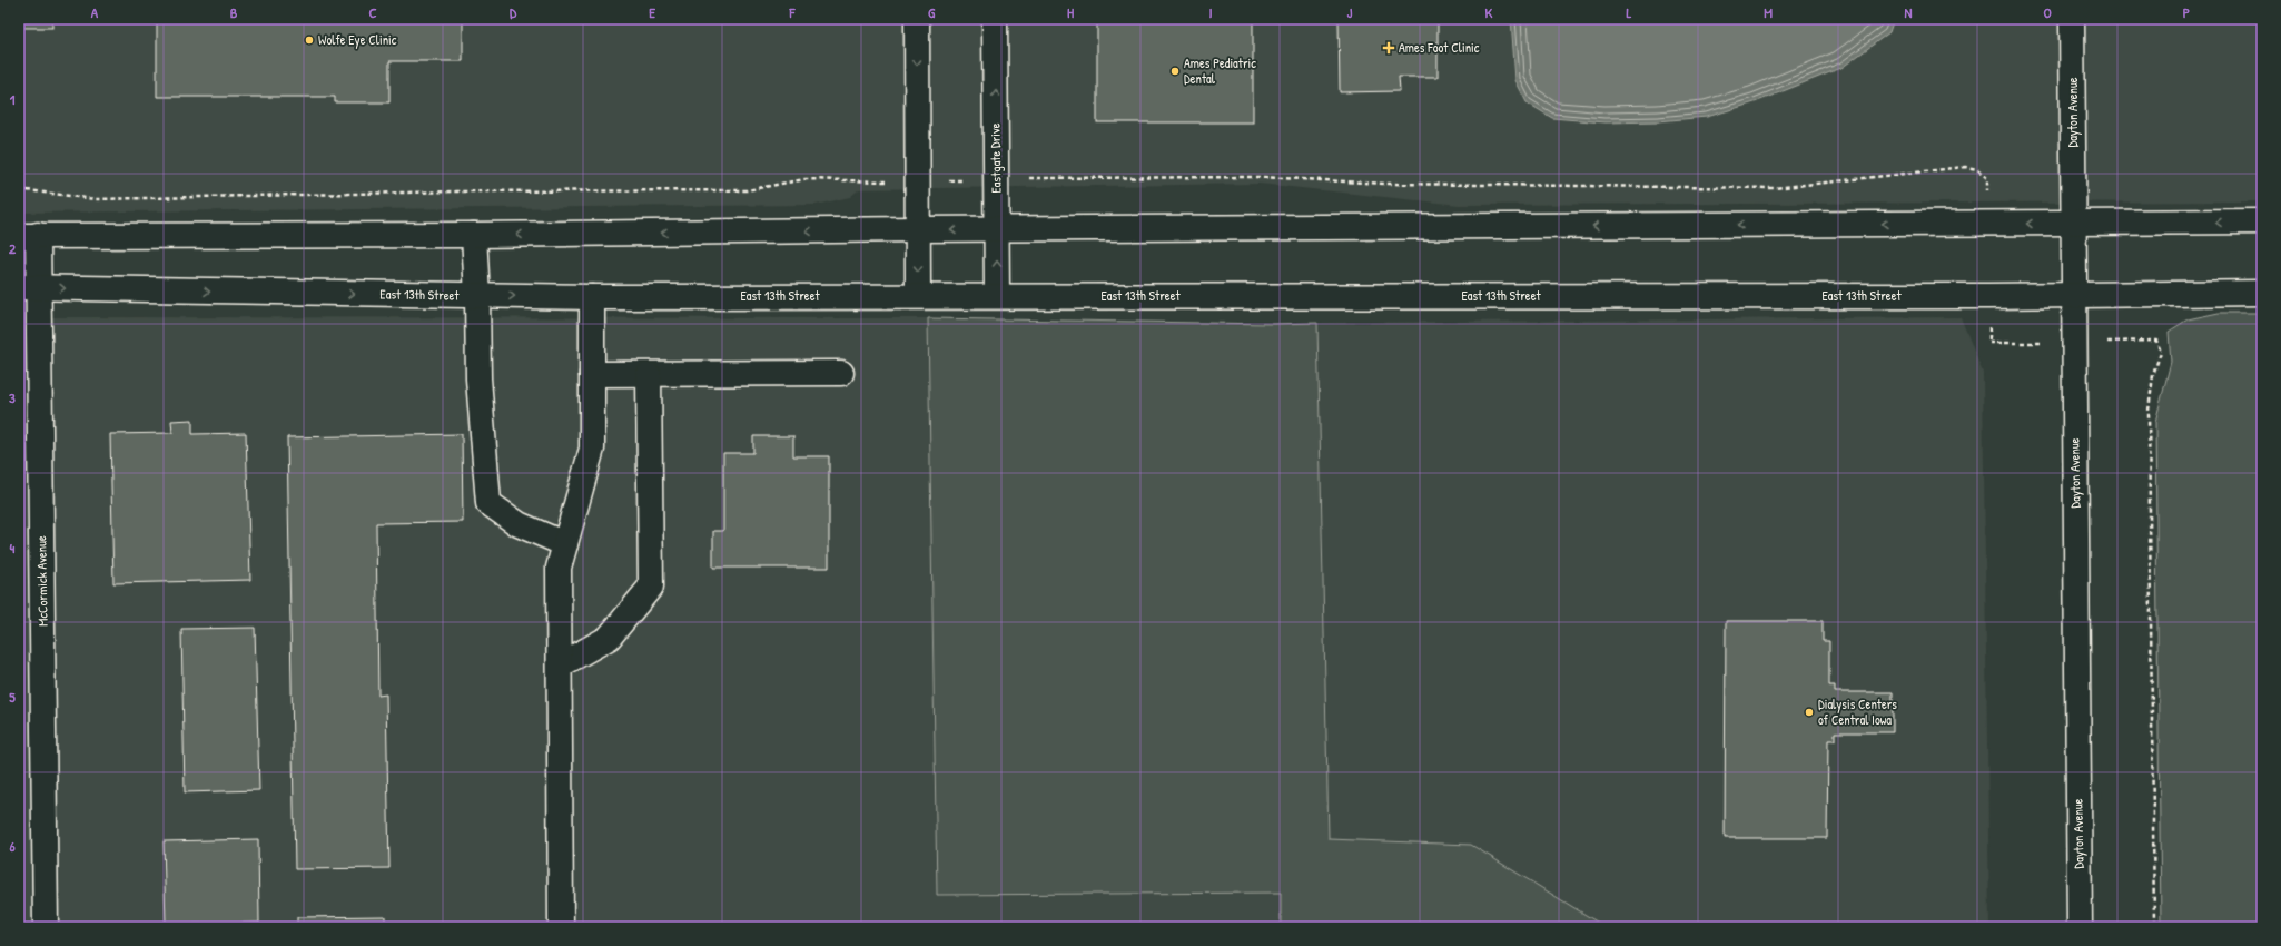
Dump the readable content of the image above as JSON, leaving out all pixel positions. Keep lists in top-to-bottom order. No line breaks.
{"streets":{"main road":["Dayton Avenue","Eastgate Drive","East 13th Street","McCormick Avenue"]},"crossings":[["Dayton Avenue","East 13th Street"],["Eastgate Drive","East 13th Street"],["East 13th Street","McCormick Avenue"]],"places":{"other":["Wolfe Eye Clinic","Ames Pediatric Dental","Dialysis Centers of Central Iowa"],"health":["Ames Foot Clinic"]},"grid":{"columns":["A","B","C","D","E","F","G","H","I","J","K","L","M","N","O","P"],"rows":["1","2","3","4","5","6"]}}
